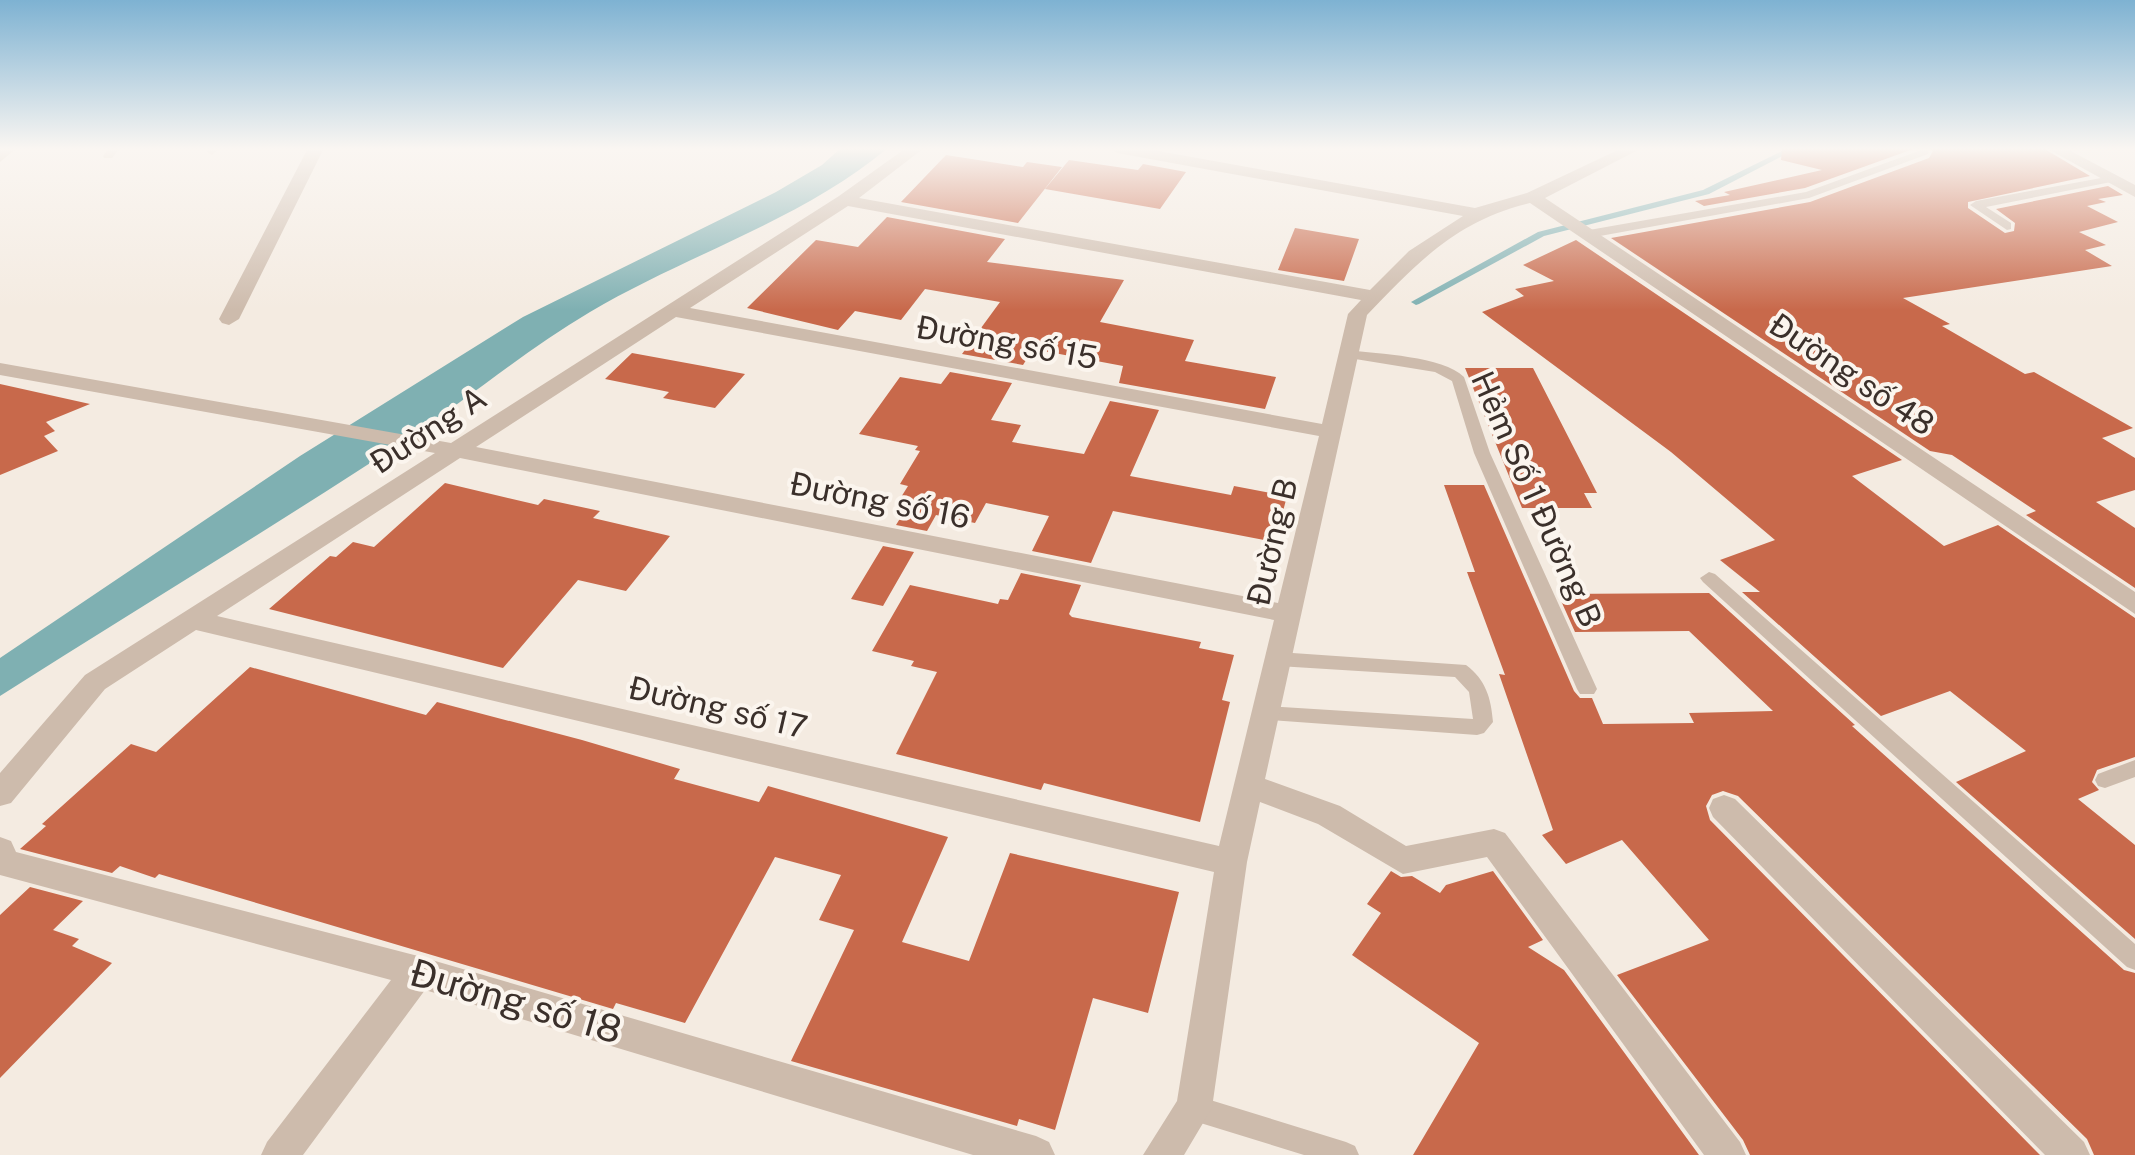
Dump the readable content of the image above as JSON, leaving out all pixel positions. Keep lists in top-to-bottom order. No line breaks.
{"streets":{"street":["Đường số 15","Đường số 48","Đường A","Đường số 16","Đường B","Đường số 17","Đường số 18"],"lane":["Hẻm Số 1 Đường B"]},"crossings":[["Đường số 15","Đường A"],["Đường số 15","Đường B"],["Đường A","Đường số 16"],["Đường A","Đường số 17"],["Hẻm Số 1 Đường B","Đường B"],["Đường số 16","Đường B"],["Đường B","Đường số 17"]]}
